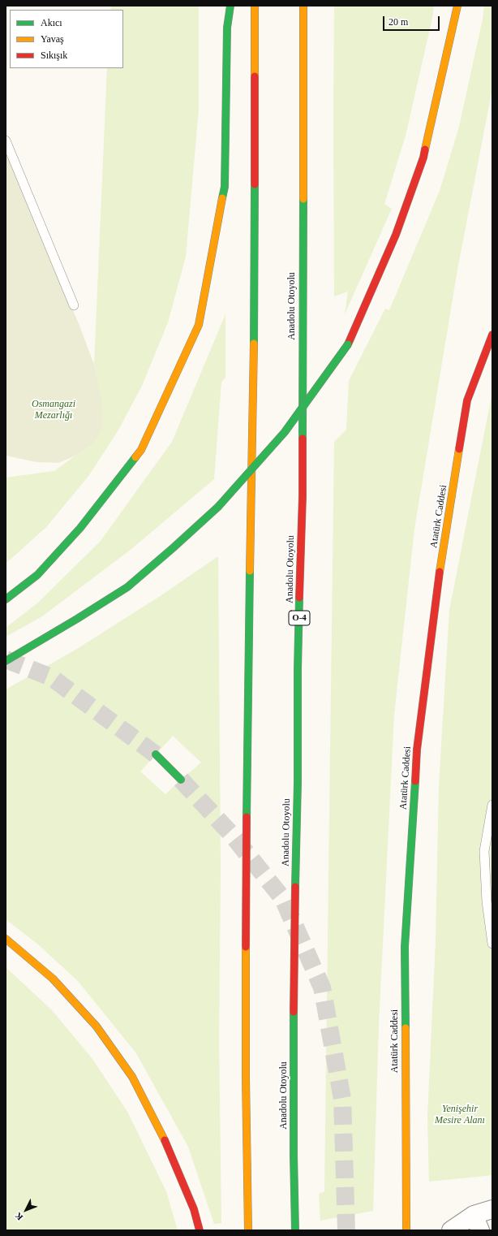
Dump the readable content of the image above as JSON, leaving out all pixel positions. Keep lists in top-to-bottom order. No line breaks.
{"streets":{"main road":["Anadolu Otoyolu","Atatürk Caddesi","O-4"]},"parks":["Osmangazi Mezarlığı","Yenişehir Mesire Alanı"],"legend":["Akıcı","Yavaş","Sıkışık"],"scale_bar":"20 m","north":"bottom left"}
